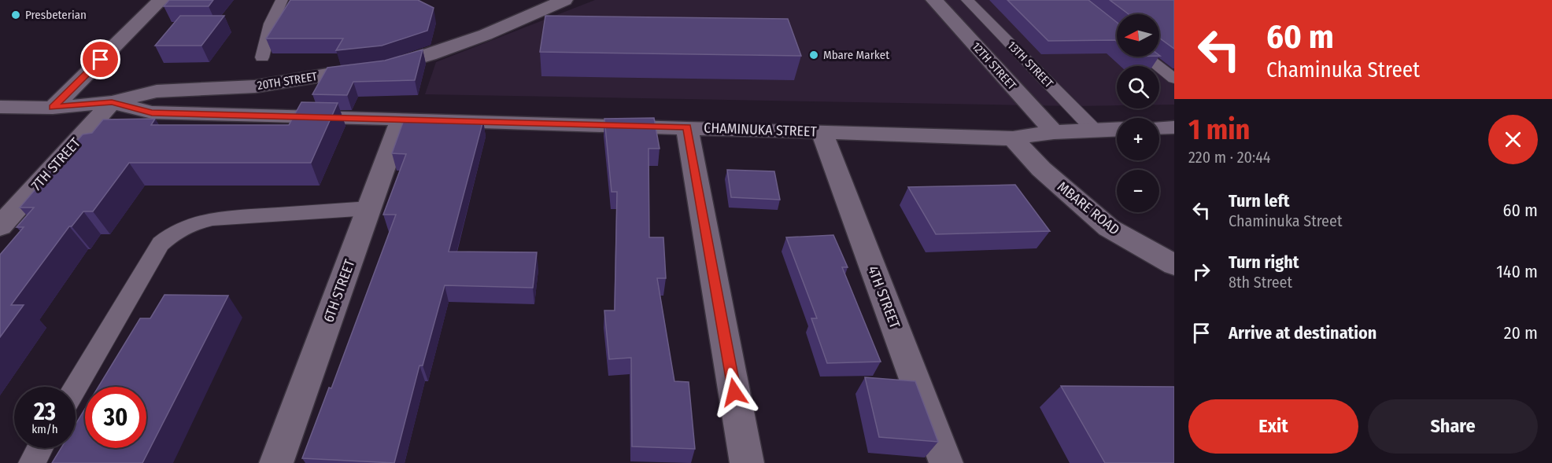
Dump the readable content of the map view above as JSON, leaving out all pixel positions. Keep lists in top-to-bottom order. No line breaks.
{"streets":{"street":["12TH STREET","20TH STREET","CHAMINUKA STREET","7TH STREET","MBARE ROAD","6TH STREET","4TH STREET"],"lane":["13TH STREET"]},"crossings":[["13TH STREET","CHAMINUKA STREET"],["12TH STREET","CHAMINUKA STREET"],["20TH STREET","CHAMINUKA STREET"],["20TH STREET","7TH STREET"],["CHAMINUKA STREET","7TH STREET"],["CHAMINUKA STREET","MBARE ROAD"],["CHAMINUKA STREET","6TH STREET"],["CHAMINUKA STREET","4TH STREET"]],"places":["Presbeterian","Mbare Market"],"north":"left","page":{"turn":["60 m","Chaminuka Street"],"map_buttons":["+","−"],"heading":["1 min","220 m · 20:44"],"list":[{"name":"Turn left","note":"Chaminuka Street","value":"60 m"},{"name":"Turn right","note":"8th Street","value":"140 m"},{"name":"Arrive at destination","value":"20 m"}],"speed":"23 km/h","limit":"30","buttons":["Exit","Share"]}}
